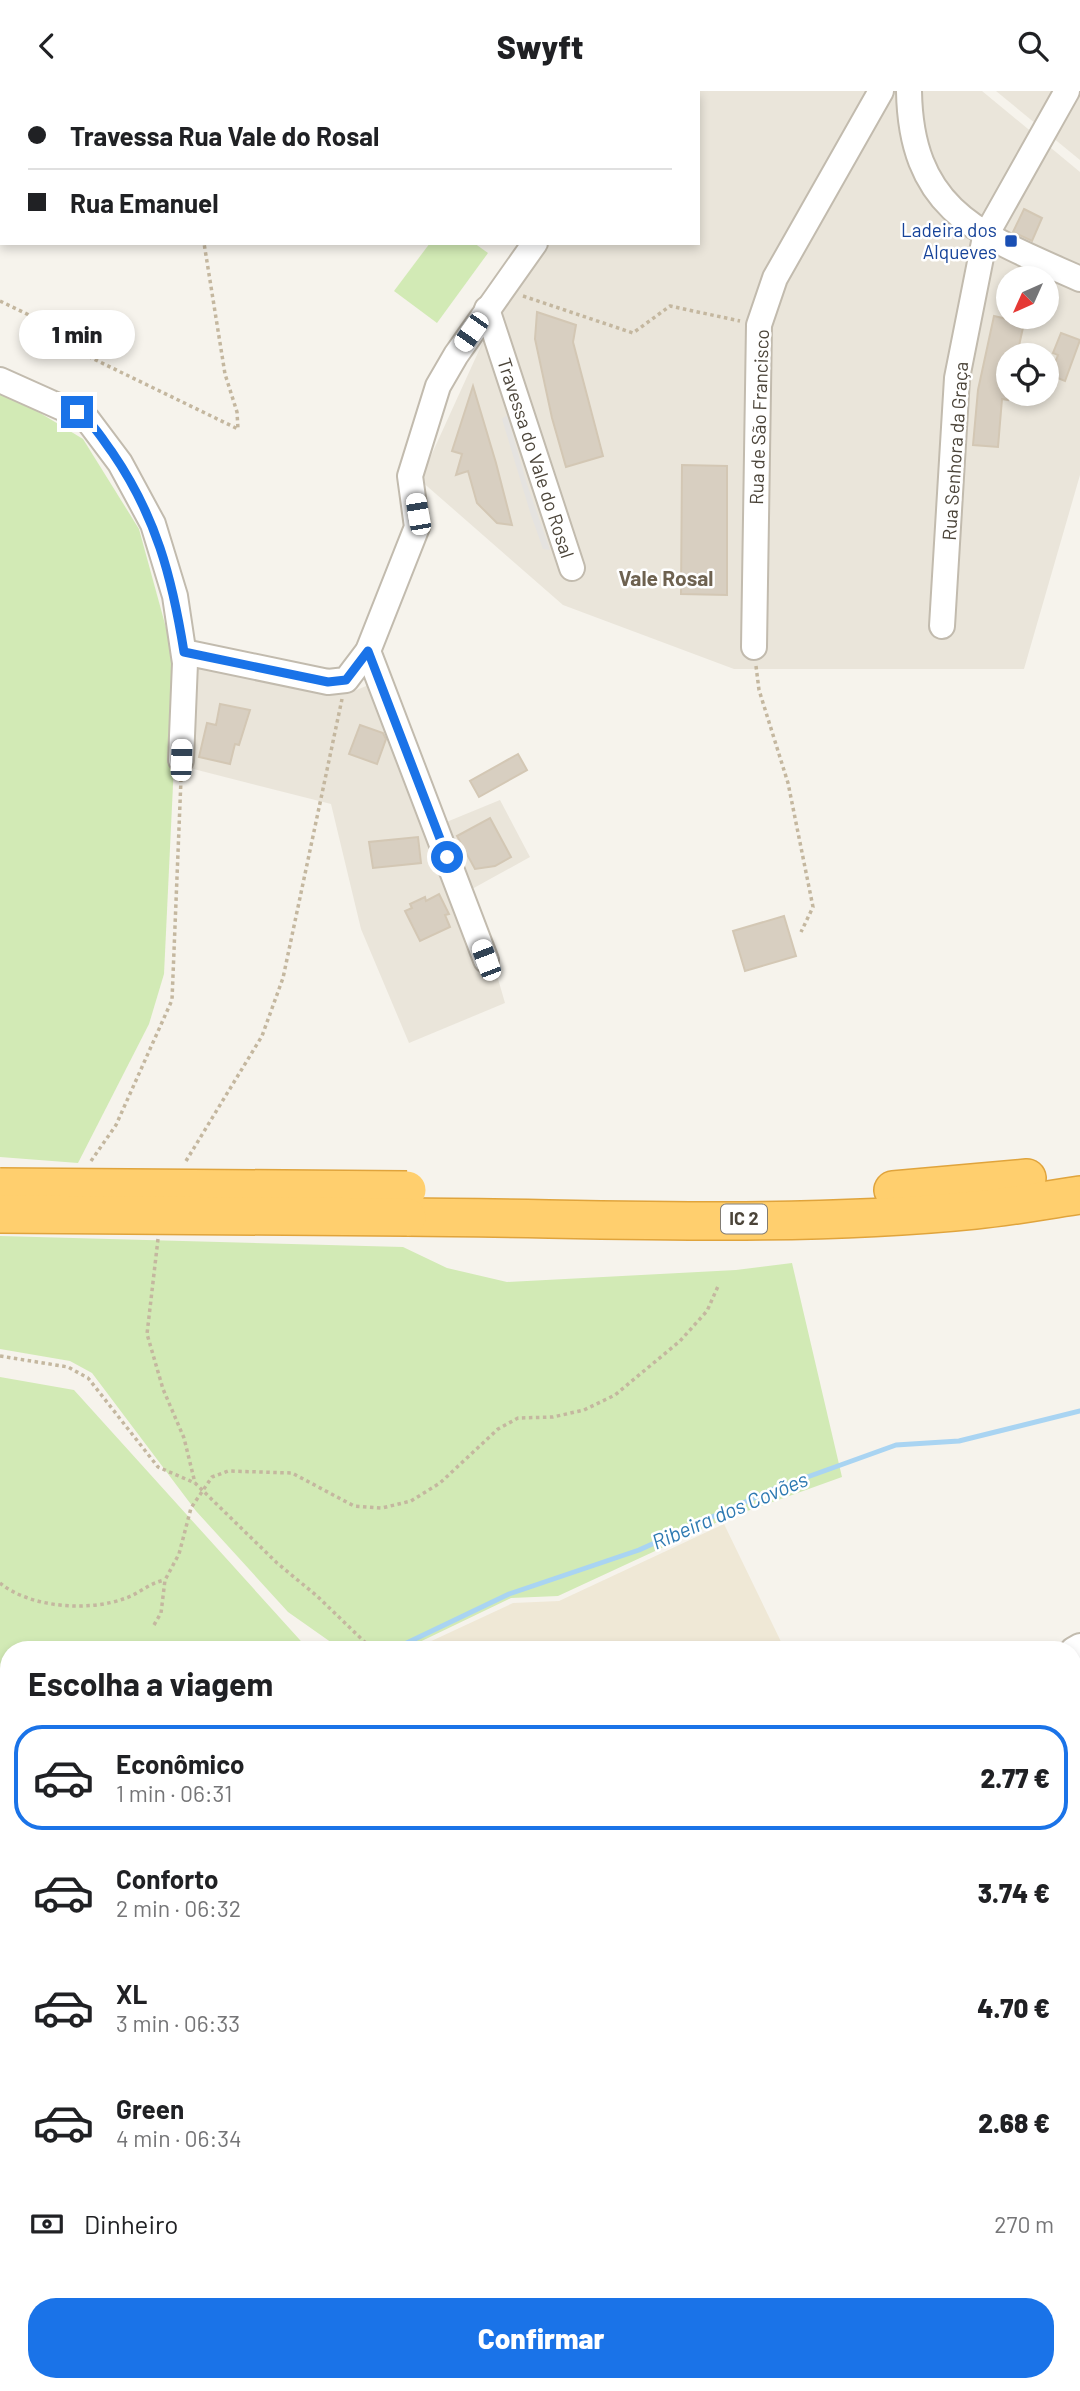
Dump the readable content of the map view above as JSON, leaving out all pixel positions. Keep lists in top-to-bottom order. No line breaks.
{"streets":{"highway":["IC 2"],"street":["Rua de São Francisco","Rua Senhora da Graça","Travessa do Vale do Rosal"]},"districts":["Vale Rosal"],"water":["Ribeira dos Covões"],"places":{"transit":["Ladeira dos Alqueves"]},"north":"bottom left","page":{"header":"Swyft","banner":["Travessa Rua Vale do Rosal","Rua Emanuel"],"bubble":"1 min","heading":"Escolha a viagem","list":[{"name":"Econômico","note":"1 min · 06:31","value":"2.77 €"},{"name":"Conforto","note":"2 min · 06:32","value":"3.74 €"},{"name":"XL","note":"3 min · 06:33","value":"4.70 €"},{"name":"Green","note":"4 min · 06:34","value":"2.68 €"}],"pay":["Dinheiro","270 m"],"buttons":"Confirmar"}}
